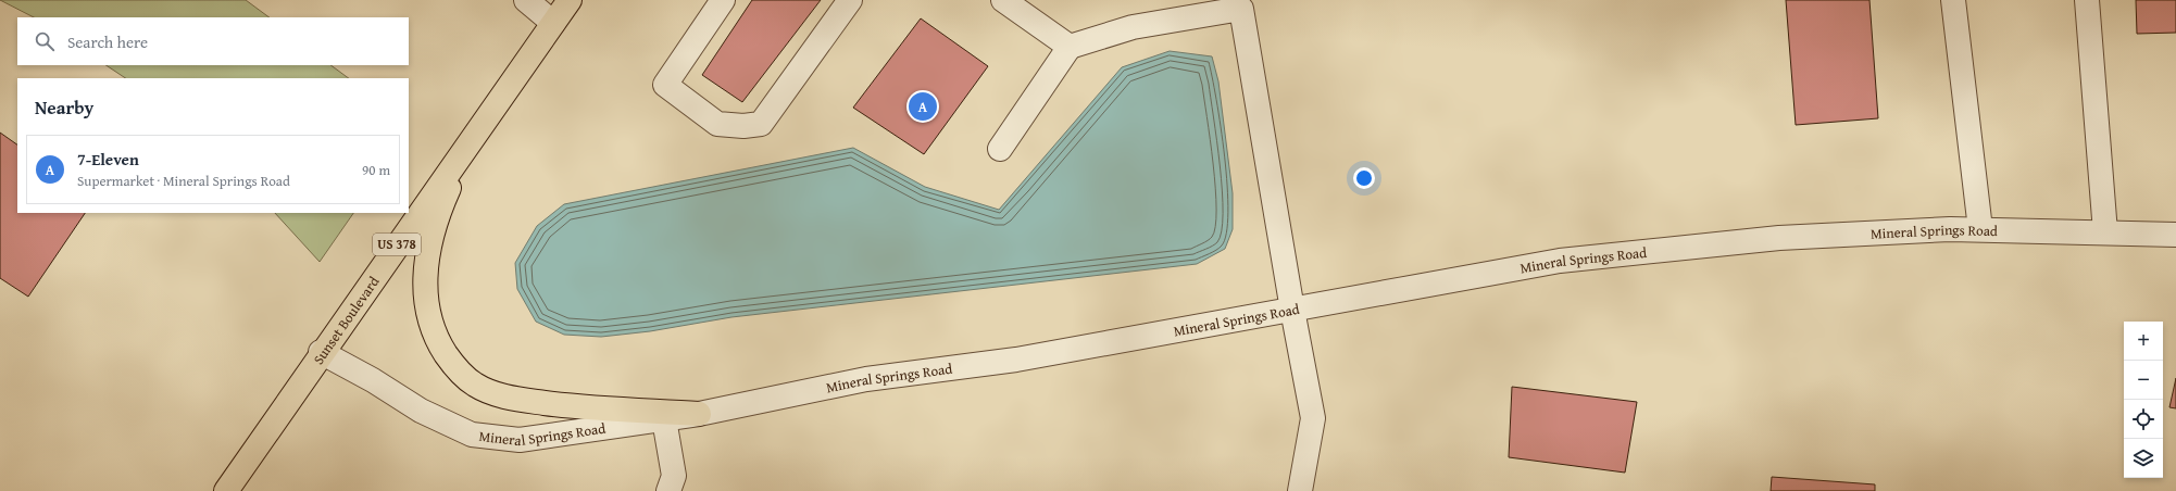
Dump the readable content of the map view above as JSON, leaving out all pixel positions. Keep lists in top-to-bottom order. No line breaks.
{"streets":{"main road":["US 378","Sunset Boulevard"],"street":["Mineral Springs Road"]},"crossings":[["Mineral Springs Road","Sunset Boulevard"]],"page":{"search":"Search here","heading":"Nearby","pins":"A","list":[{"mark":"A","name":"7-Eleven","note":"Supermarket · Mineral Springs Road","value":"90 m"}],"map_buttons":["+","−"]}}
